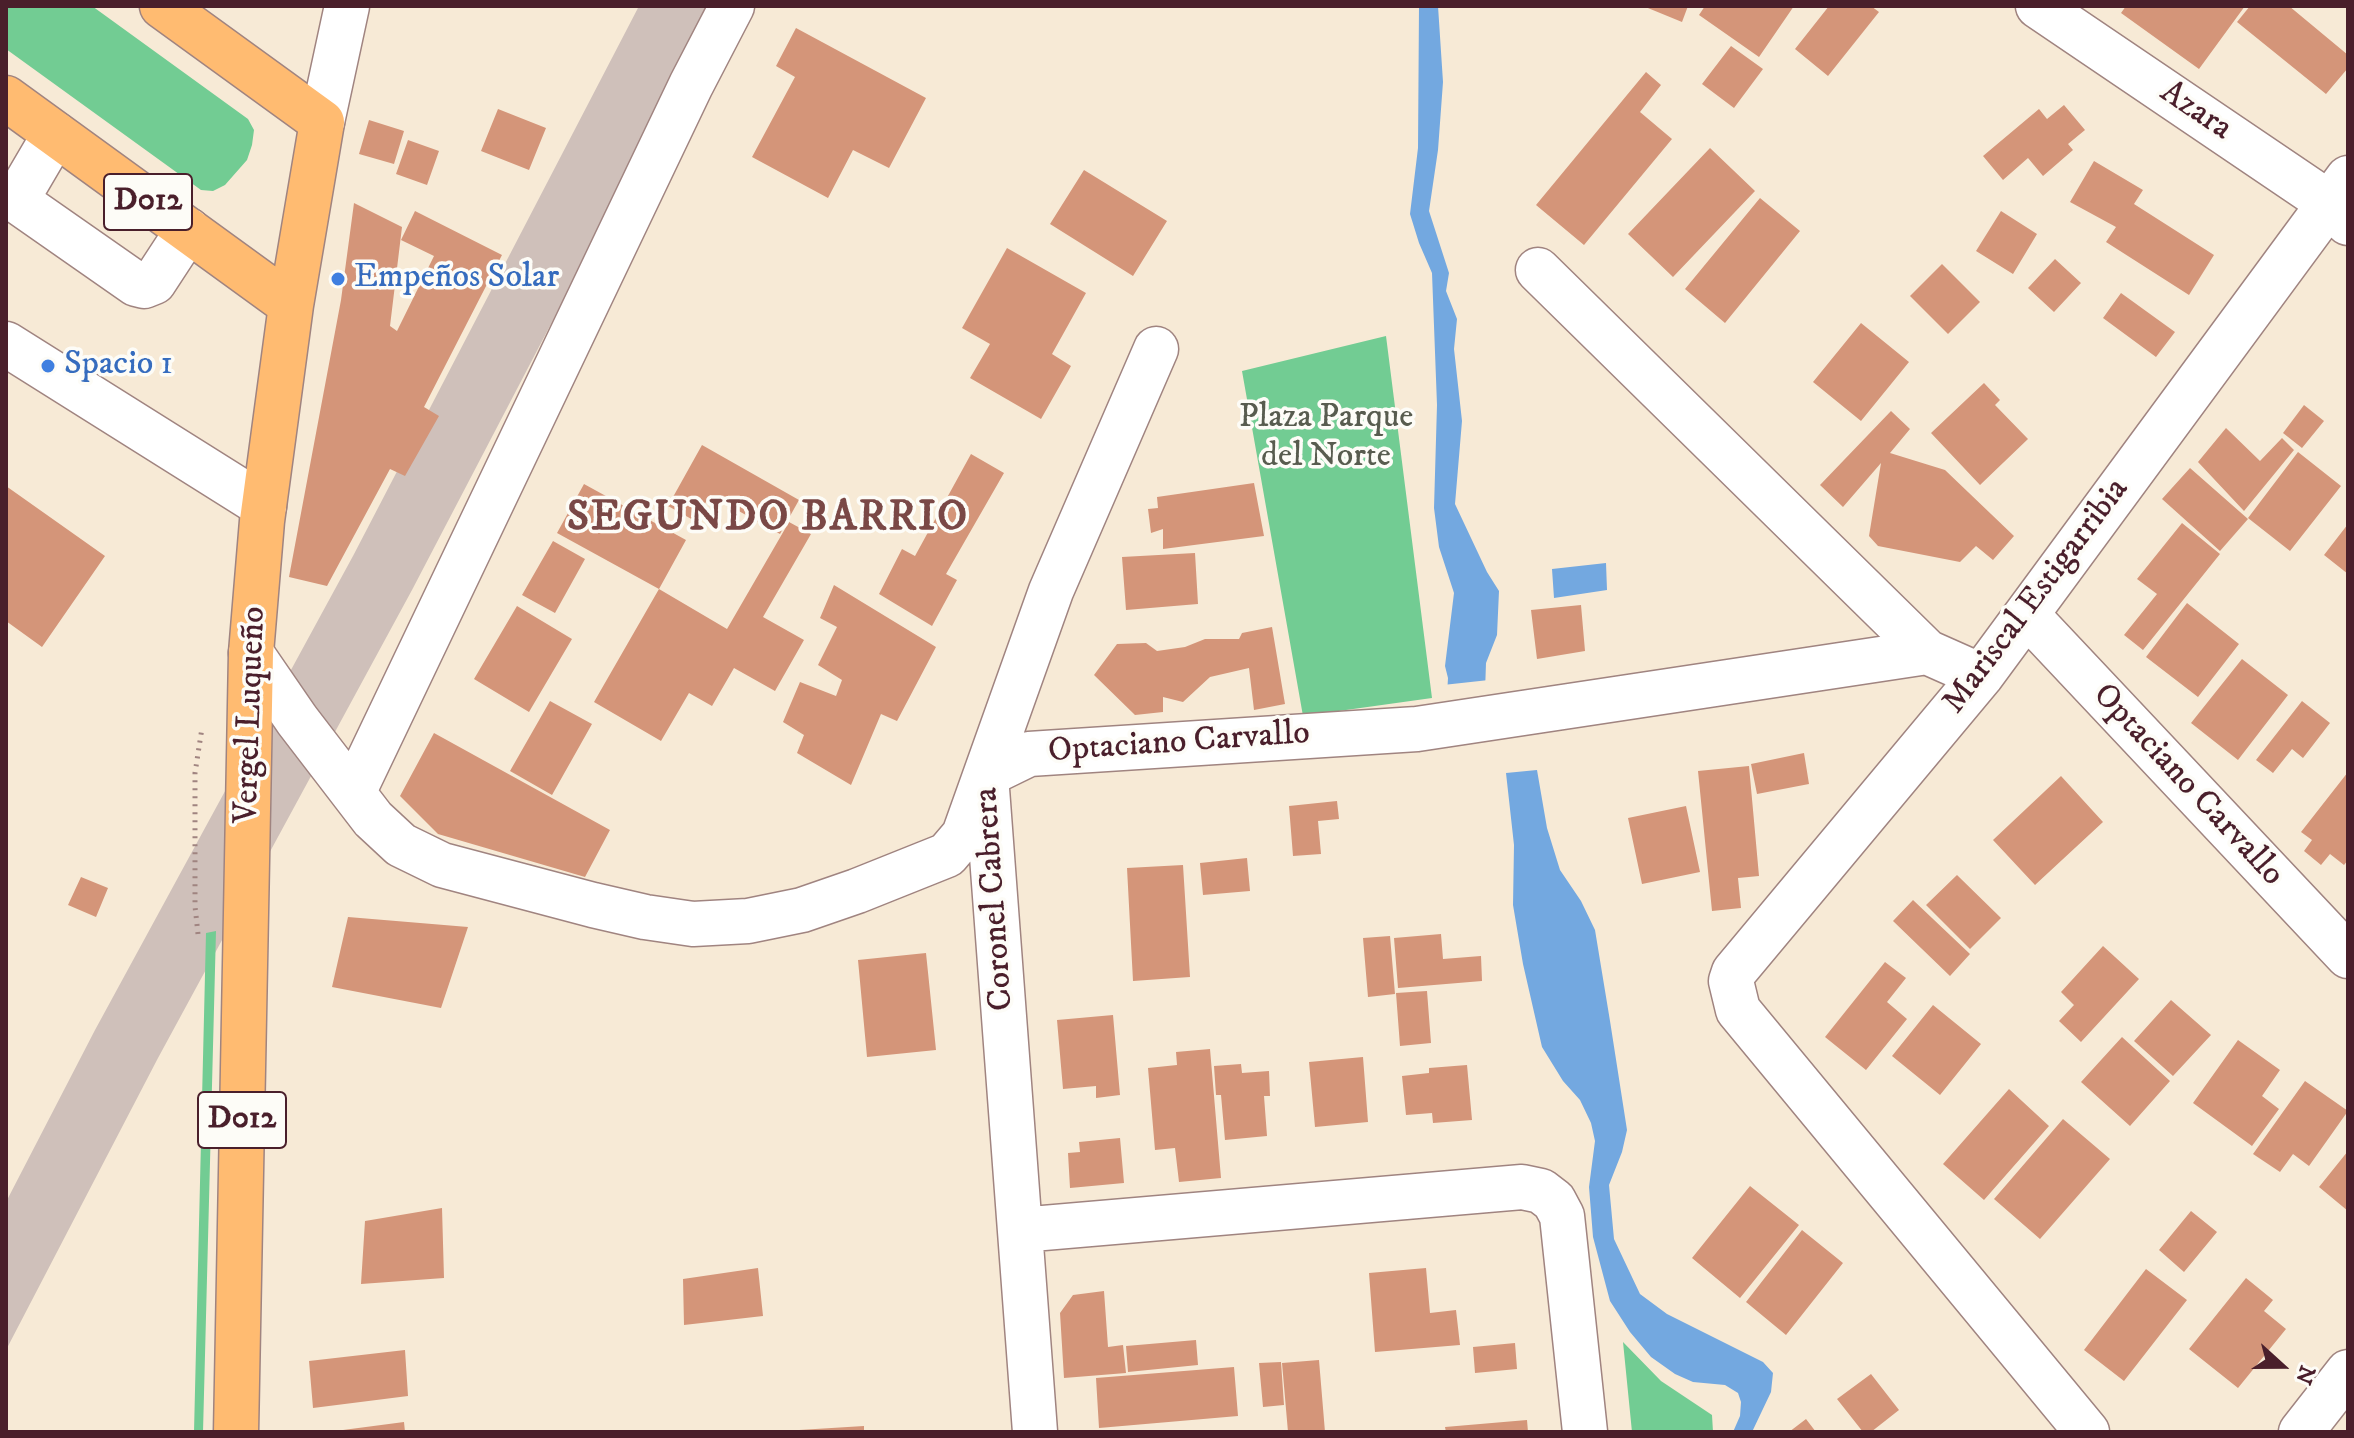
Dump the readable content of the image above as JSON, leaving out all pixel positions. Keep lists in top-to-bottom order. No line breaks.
{"streets":{"main road":["D012","Vergel Luqueño"],"street":["Azara","Mariscal Estigarribia","Optaciano Carvallo","Coronel Cabrera"]},"crossings":[["Azara","Mariscal Estigarribia"],["D012","Vergel Luqueño"],["Mariscal Estigarribia","Optaciano Carvallo"],["Optaciano Carvallo","Coronel Cabrera"]],"districts":["SEGUNDO BARRIO"],"parks":["Plaza Parque del Norte"],"places":["Empeños Solar","Spacio 1"],"north":"right"}
